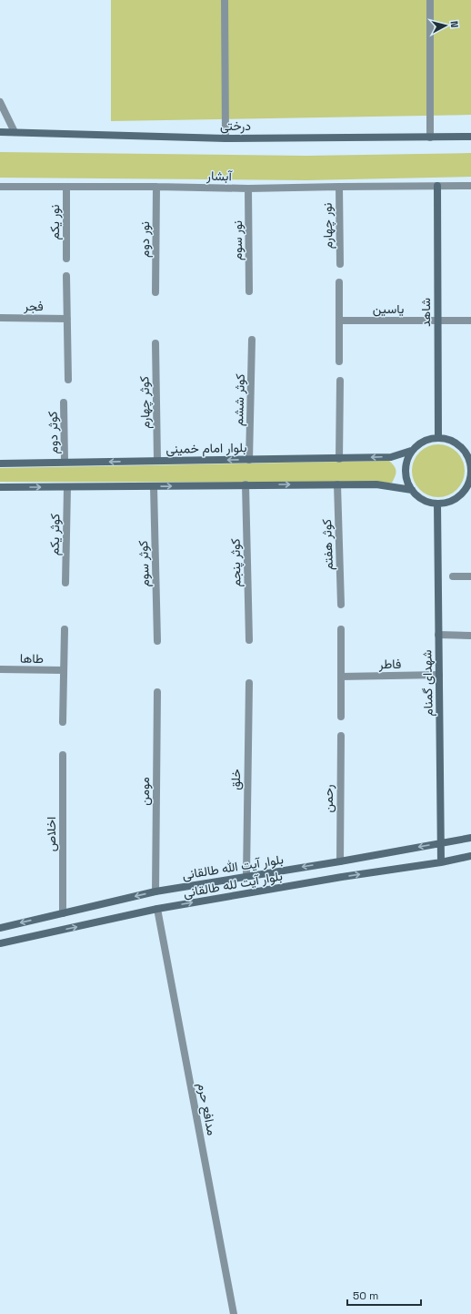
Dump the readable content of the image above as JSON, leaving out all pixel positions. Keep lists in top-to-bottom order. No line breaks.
{"streets":{"street":["درختی","آبشار","نور یکم","نور چهارم","نور دوم","نور سوم","فجر","یاسین","شاهد","کوثر ششم","کوثر چهارم","کوثر دوم","بلوار امام خمینی","کوثر یکم","کوثر هفتم","کوثر پنجم","کوثر سوم","طاها","فاطر","شهدای گمنام","خلق","مومن","رحمن","اخلاص","بلوار آیت الله طالقانی","بلوار آیت لله طالقانی","مدافع حرم"]},"crossings":[["آبشار","نور یکم"],["آبشار","نور چهارم"],["آبشار","نور دوم"],["آبشار","نور سوم"],["آبشار","شاهد"],["یاسین","شاهد"],["شاهد","بلوار امام خمینی"],["شاهد","شهدای گمنام"],["کوثر ششم","بلوار امام خمینی"],["کوثر چهارم","بلوار امام خمینی"],["کوثر دوم","بلوار امام خمینی"],["بلوار امام خمینی","شهدای گمنام"],["فاطر","شهدای گمنام"],["شهدای گمنام","بلوار آیت الله طالقانی"],["شهدای گمنام","بلوار آیت لله طالقانی"],["خلق","بلوار آیت الله طالقانی"],["مومن","بلوار آیت الله طالقانی"],["رحمن","بلوار آیت الله طالقانی"],["اخلاص","بلوار آیت الله طالقانی"],["بلوار آیت لله طالقانی","مدافع حرم"]],"one_way":["بلوار آیت الله طالقانی","بلوار آیت لله طالقانی"],"scale_bar":"50 m","north":"right"}
